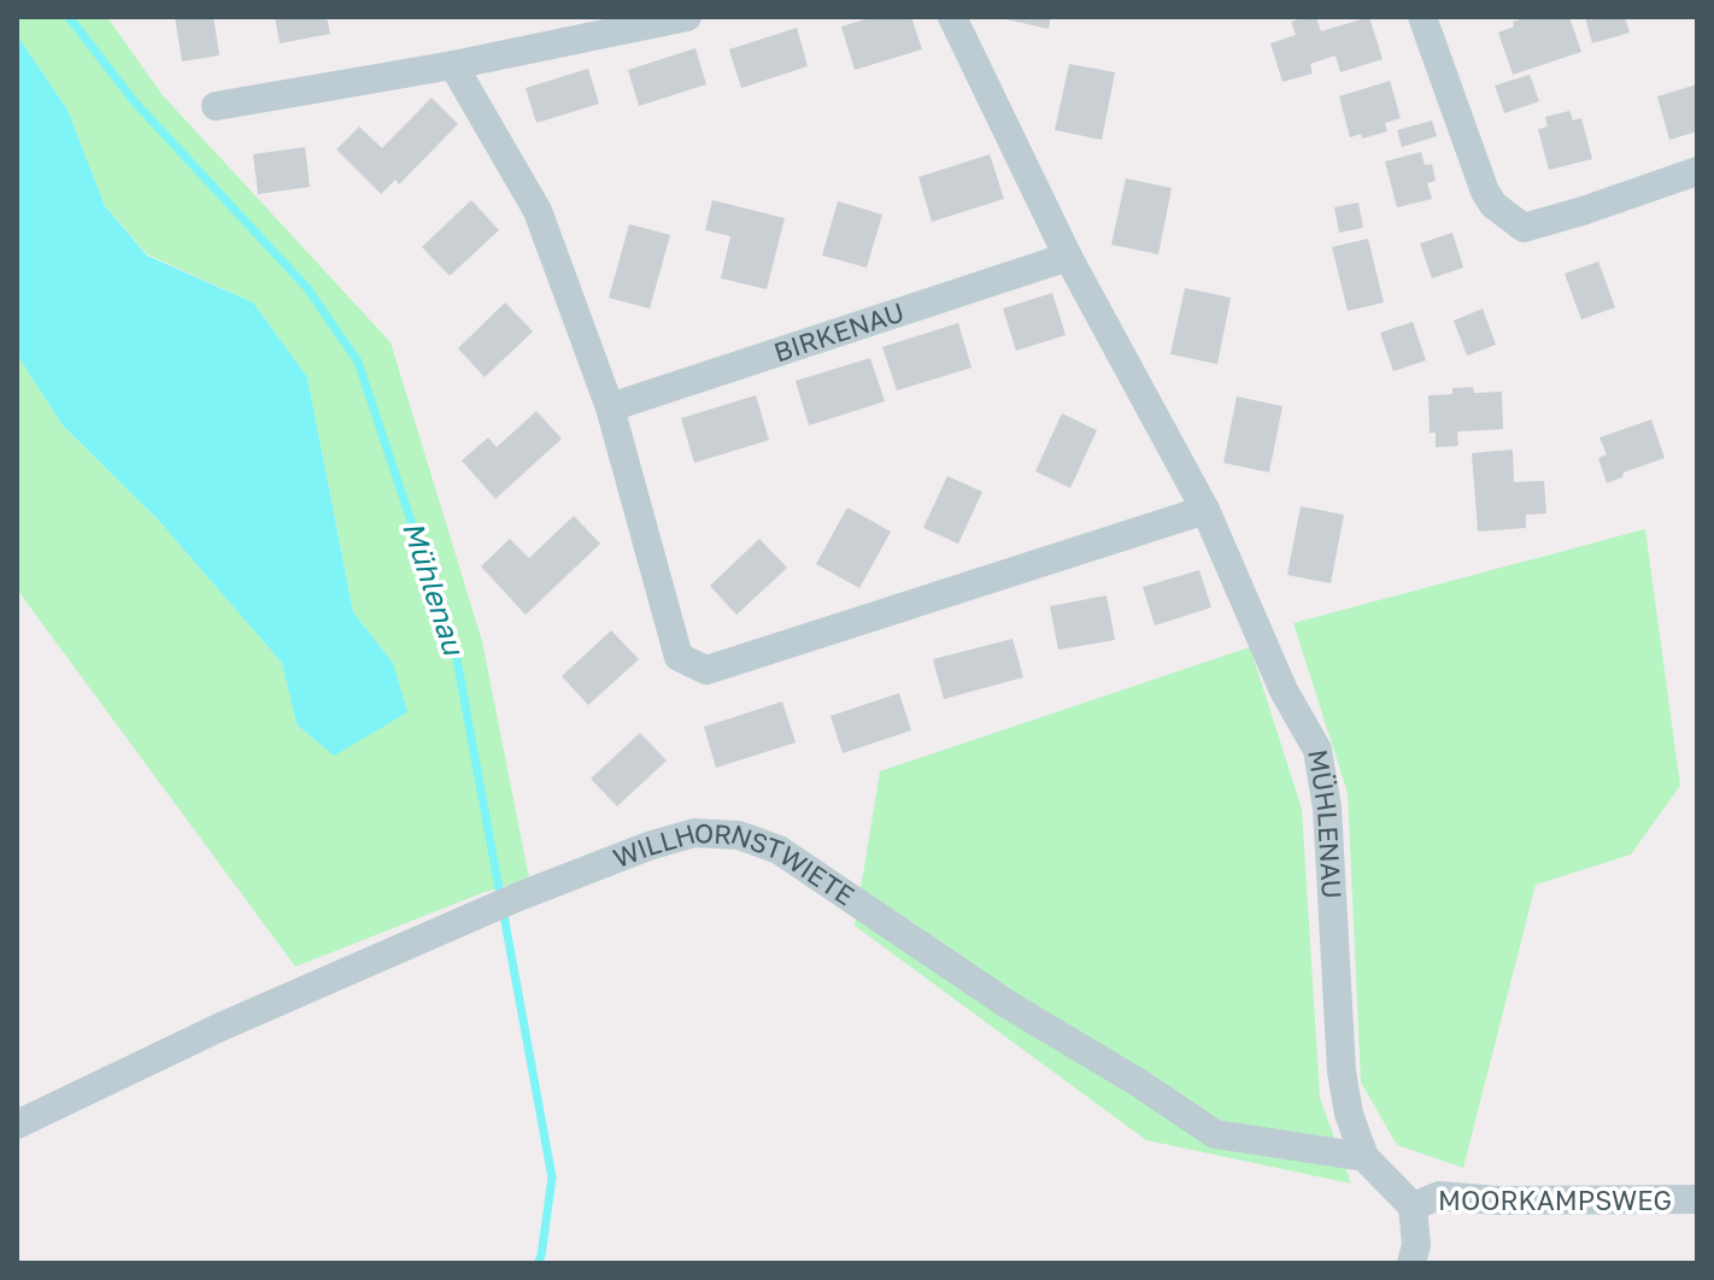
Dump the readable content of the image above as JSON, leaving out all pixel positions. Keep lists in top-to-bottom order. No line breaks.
{"streets":{"street":["BIRKENAU","MÜHLENAU","WILLHORNSTWIETE","MOORKAMPSWEG"]},"crossings":[["BIRKENAU","MÜHLENAU"],["MÜHLENAU","WILLHORNSTWIETE"]],"water":["Mühlenau"]}
